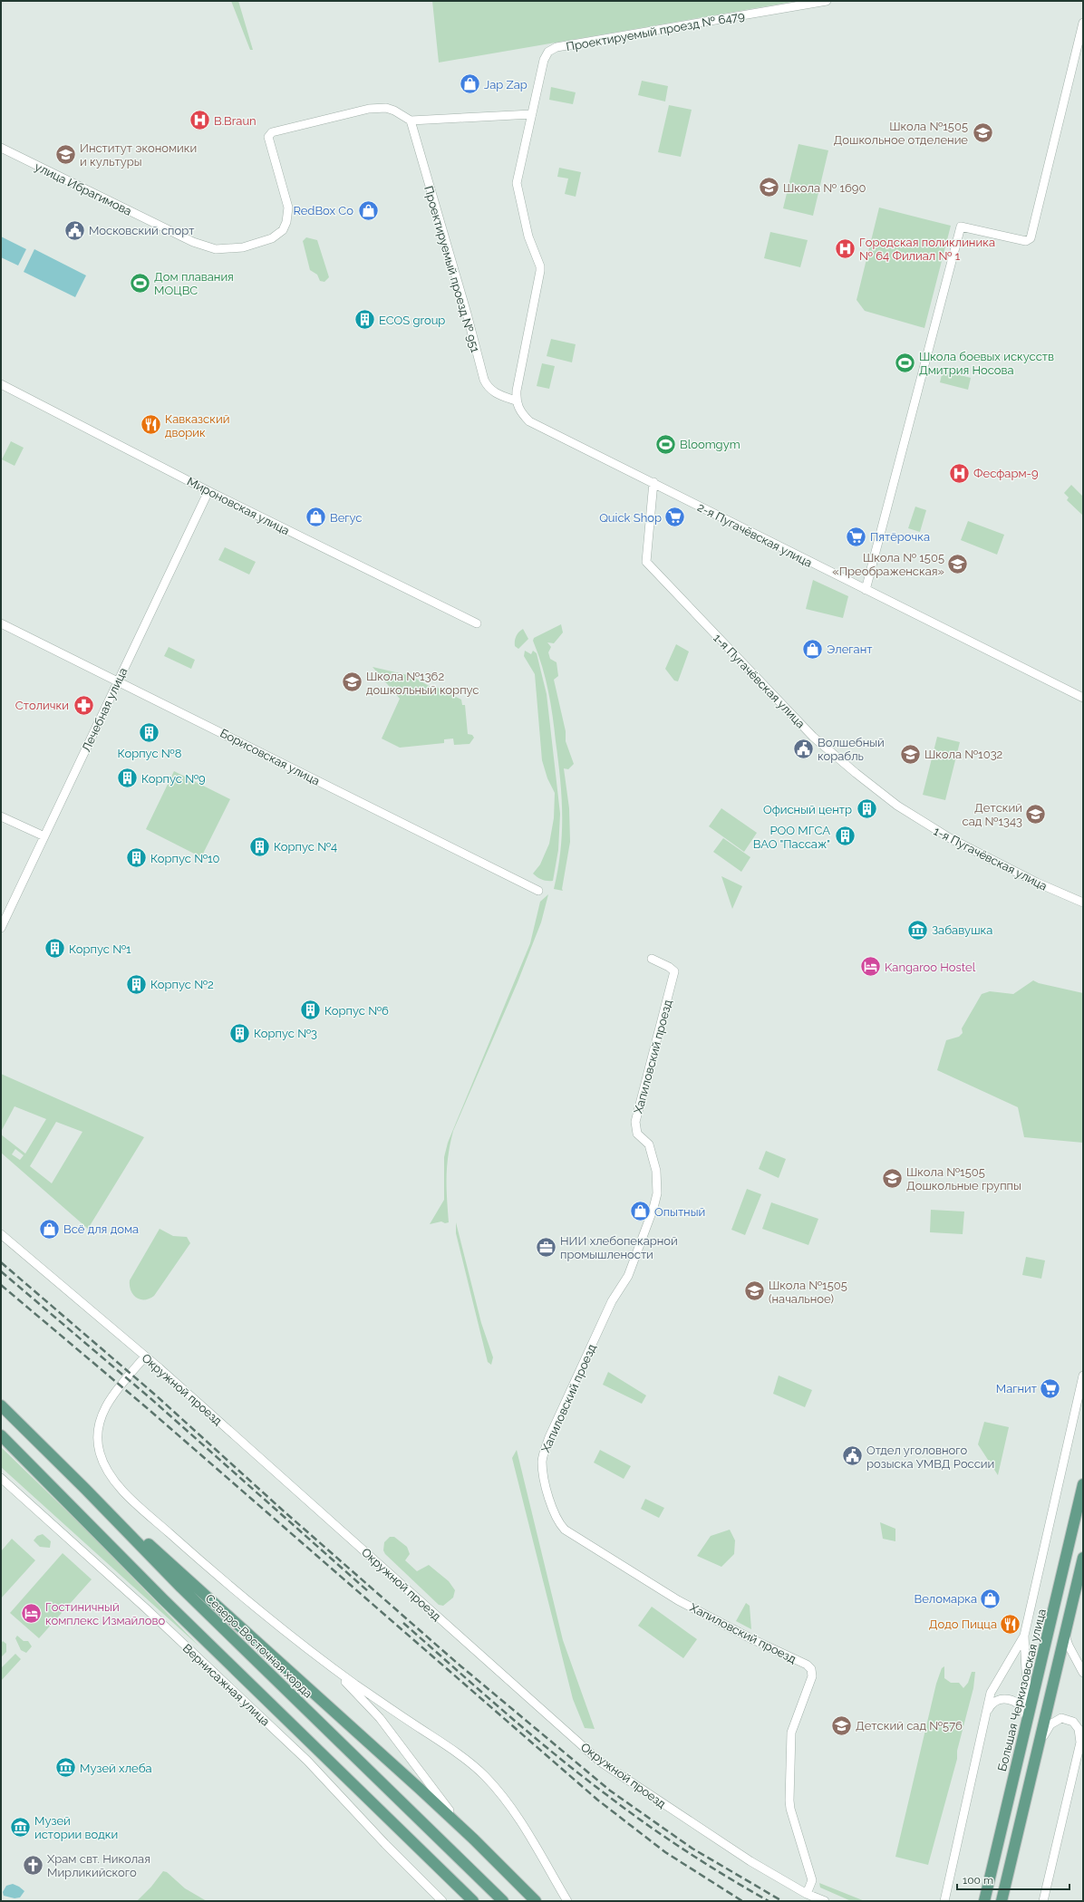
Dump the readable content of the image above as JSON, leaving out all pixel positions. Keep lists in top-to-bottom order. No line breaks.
{"streets":{"main road":["Северо-Восточная хорда","Большая Черкизовская улица"],"street":["Проектируемый проезд № 6479","улица Ибрагимова","Проектируемый проезд № 951","Мироновская улица","2-я Пугачёвская улица","1-я Пугачёвская улица","Лечебная улица","Борисовская улица","Хапиловский проезд","Окружной проезд","Вернисажная улица"]},"crossings":[["Проектируемый проезд № 6479","Проектируемый проезд № 951"],["Проектируемый проезд № 6479","2-я Пугачёвская улица"],["улица Ибрагимова","Проектируемый проезд № 951"],["Проектируемый проезд № 951","2-я Пугачёвская улица"],["Мироновская улица","Лечебная улица"],["2-я Пугачёвская улица","1-я Пугачёвская улица"],["Лечебная улица","Борисовская улица"],["Хапиловский проезд","Окружной проезд"]],"places":{"shop":["Jap Zap","RedBox Co","Вегус","Элегант","Опытный","Всё для дома","Веломарка"],"hospital":["B.Braun","Городская поликлиника № 64 Филиал № 1","Фесфарм-9"],"school or university":["Школа №1505 Дошкольное отделение","Институт экономики и культуры","Школа № 1690","Школа № 1505 «Преображенская»","Школа №1362 дошкольный корпус","Школа №1032","Детский сад №1343","Школа №1505 Дошкольные группы","Школа №1505 (начальное)","Детский сад №576"],"public building":["Московский спорт","Волшебный корабль","Отдел уголовного розыска УМВД России"],"sports":["Дом плавания МОЦВС","Школа боевых искусств Дмитрия Носова","Bloomgym"],"building":["ECOS group","Корпус №8","Корпус №9","Офисный центр","РОО МГСА ВАО \"Пассаж\"","Корпус №4","Корпус №10","Корпус №1","Корпус №2","Корпус №6","Корпус №3"],"restaurant":["Кавказский дворик","Додо Пицца"],"supermarket":["Quick Shop","Пятёрочка","Магнит"],"pharmacy":["Столички"],"museum":["Забавушка","Музей хлеба","Музей истории водки"],"hotel":["Kangaroo Hostel","Гостиничный комплекс Измайлово"],"office":["НИИ хлебопекарной промышлености"],"church":["Храм свт. Николая Мирликийского"]},"scale_bar":"100 m"}
